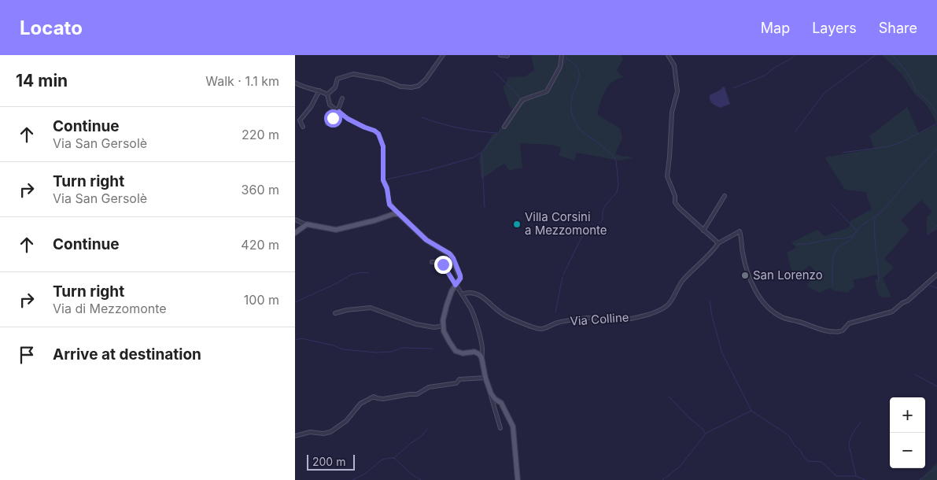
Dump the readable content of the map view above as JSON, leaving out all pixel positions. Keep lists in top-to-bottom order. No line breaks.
{"streets":{"street":["Via Colline"]},"places":["Villa Corsini a Mezzomonte","San Lorenzo"],"scale_bar":"200 m","page":{"header":"Locato","nav":["Map","Layers","Share"],"heading":["14 min","Walk · 1.1 km"],"list":[["Continue","Via San Gersolè","220 m"],["Turn right","Via San Gersolè","360 m"],["Continue","420 m"],["Turn right","Via di Mezzomonte","100 m"],"Arrive at destination"],"map_buttons":["+","−"],"scale":"200 m"}}
